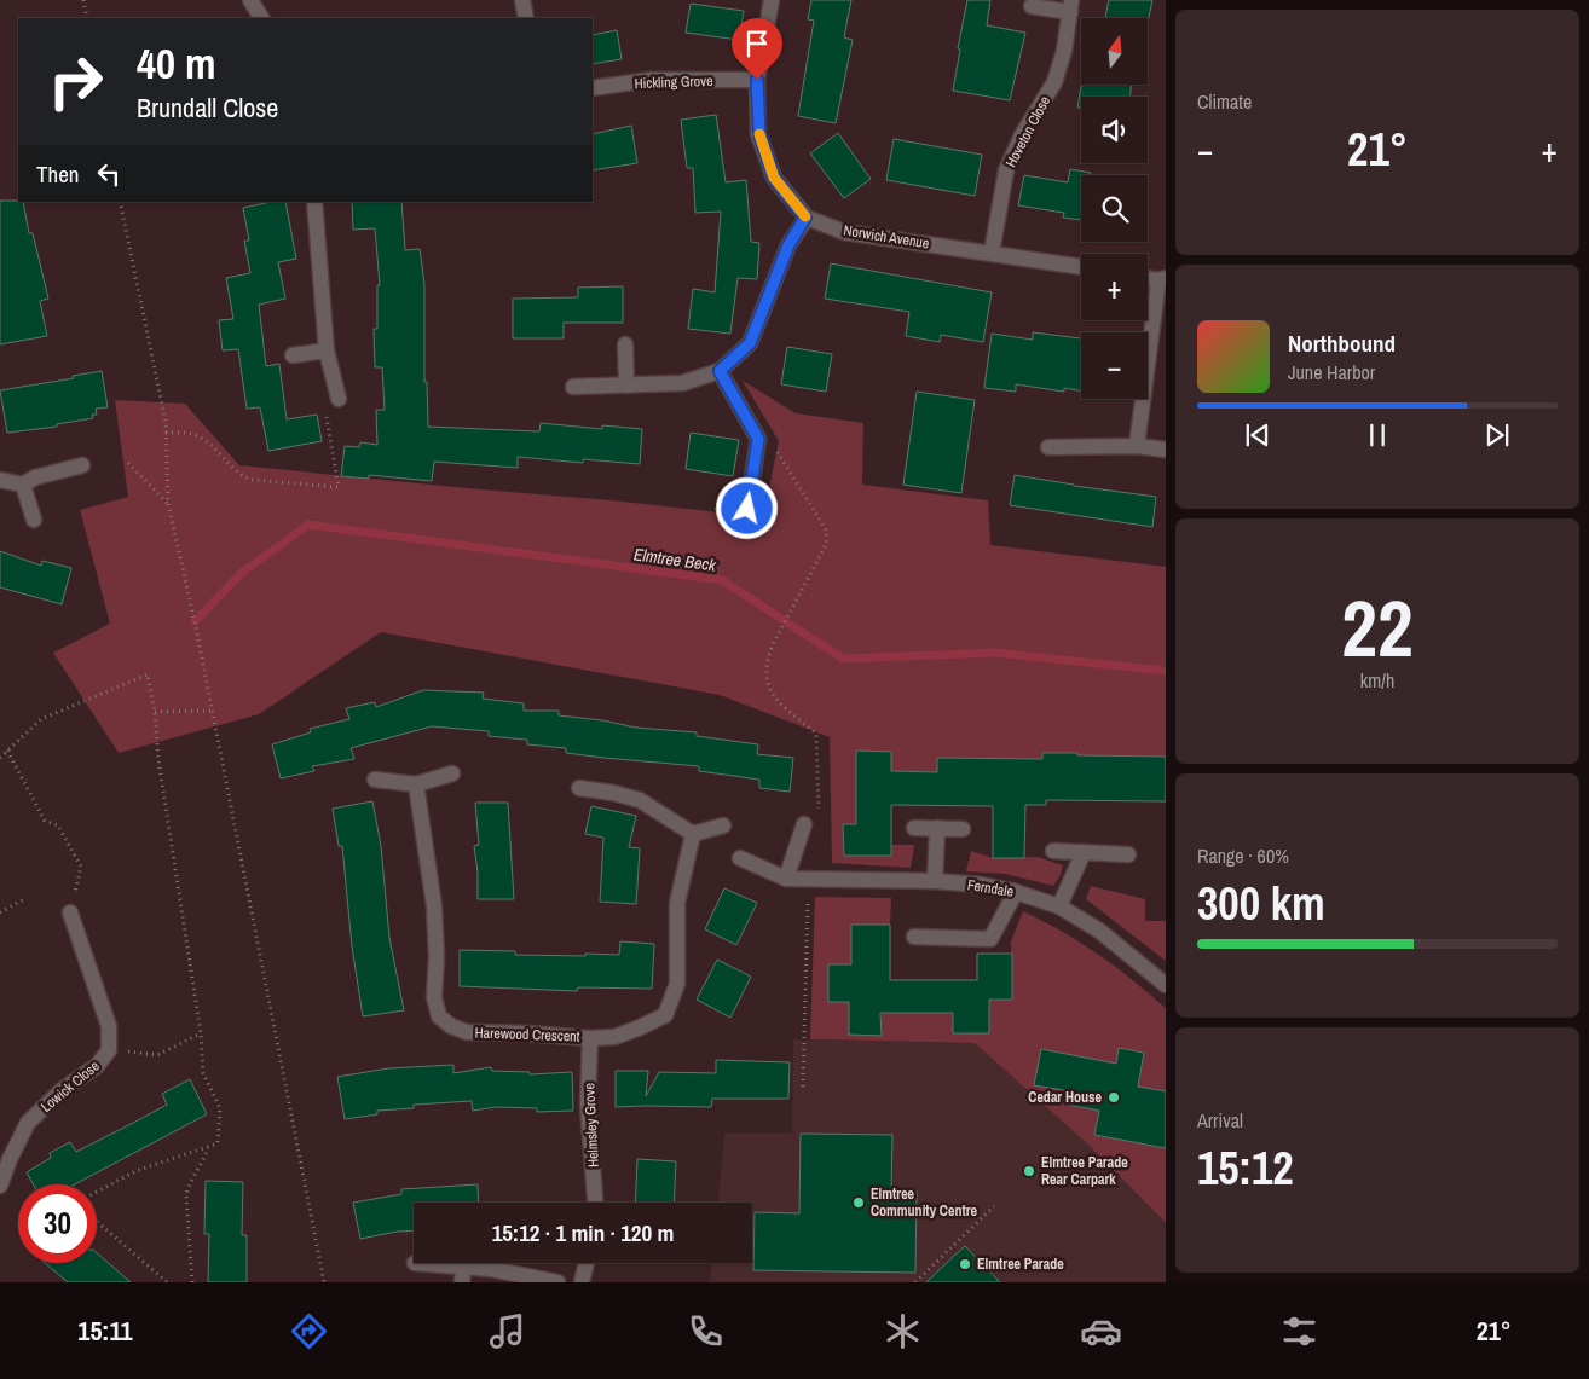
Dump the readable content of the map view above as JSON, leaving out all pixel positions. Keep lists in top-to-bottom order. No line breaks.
{"streets":{"street":["Hickling Grove","Hoveton Close","Norwich Avenue","Ferndale","Harewood Crescent","Lowick Close","Helmsley Grove"]},"crossings":[["Hoveton Close","Norwich Avenue"],["Harewood Crescent","Helmsley Grove"]],"water":["Elmtree Beck"],"places":["Cedar House","Elmtree Parade Rear Carpark","Elmtree Community Centre","Elmtree Parade"],"north":"top","page":{"tile":["Climate",["22","km/h"],["Range · 60%","300 km"],["Arrival","15:12"]],"map_buttons":["+","−"],"turn":["40 m","Brundall Close"],"heat":["−","21°","+"],"then":"Then","song":["Northbound","June Harbor"],"limit":"30","trip":"15:12 · 1 min · 120 m","tabs":["15:11","21°"]}}
